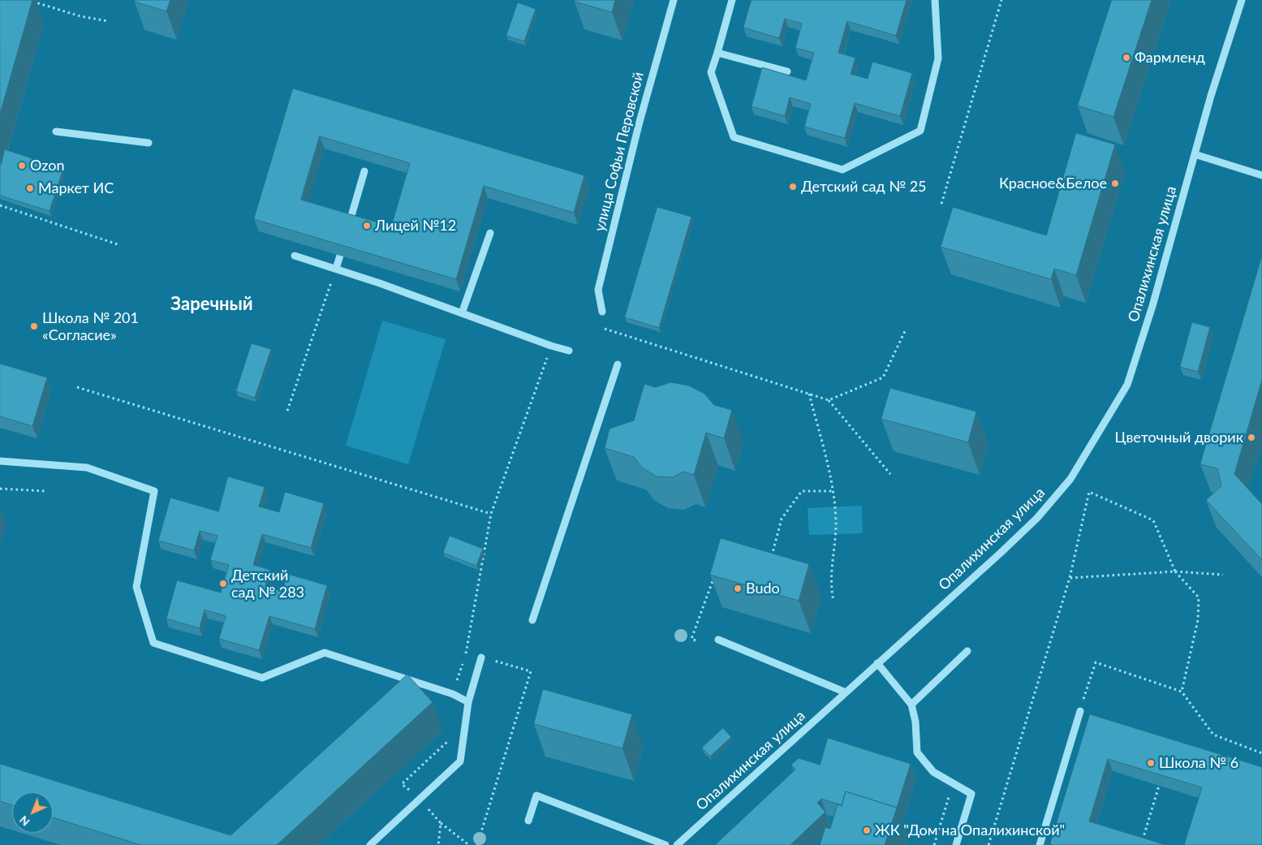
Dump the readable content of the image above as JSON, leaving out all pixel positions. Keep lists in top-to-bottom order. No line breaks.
{"streets":{"street":["улица Софьи Перовской","Опалихинская улица"]},"districts":["Заречный"],"places":["Фармленд","Ozon","Красное&Белое","Детский сад № 25","Маркет ИС","Лицей №12","Школа № 201 «Согласие»","Цветочный дворик","Детский сад № 283","Budo","Школа № 6","ЖК \"Дом на Опалихинской\""],"north":"bottom left"}
